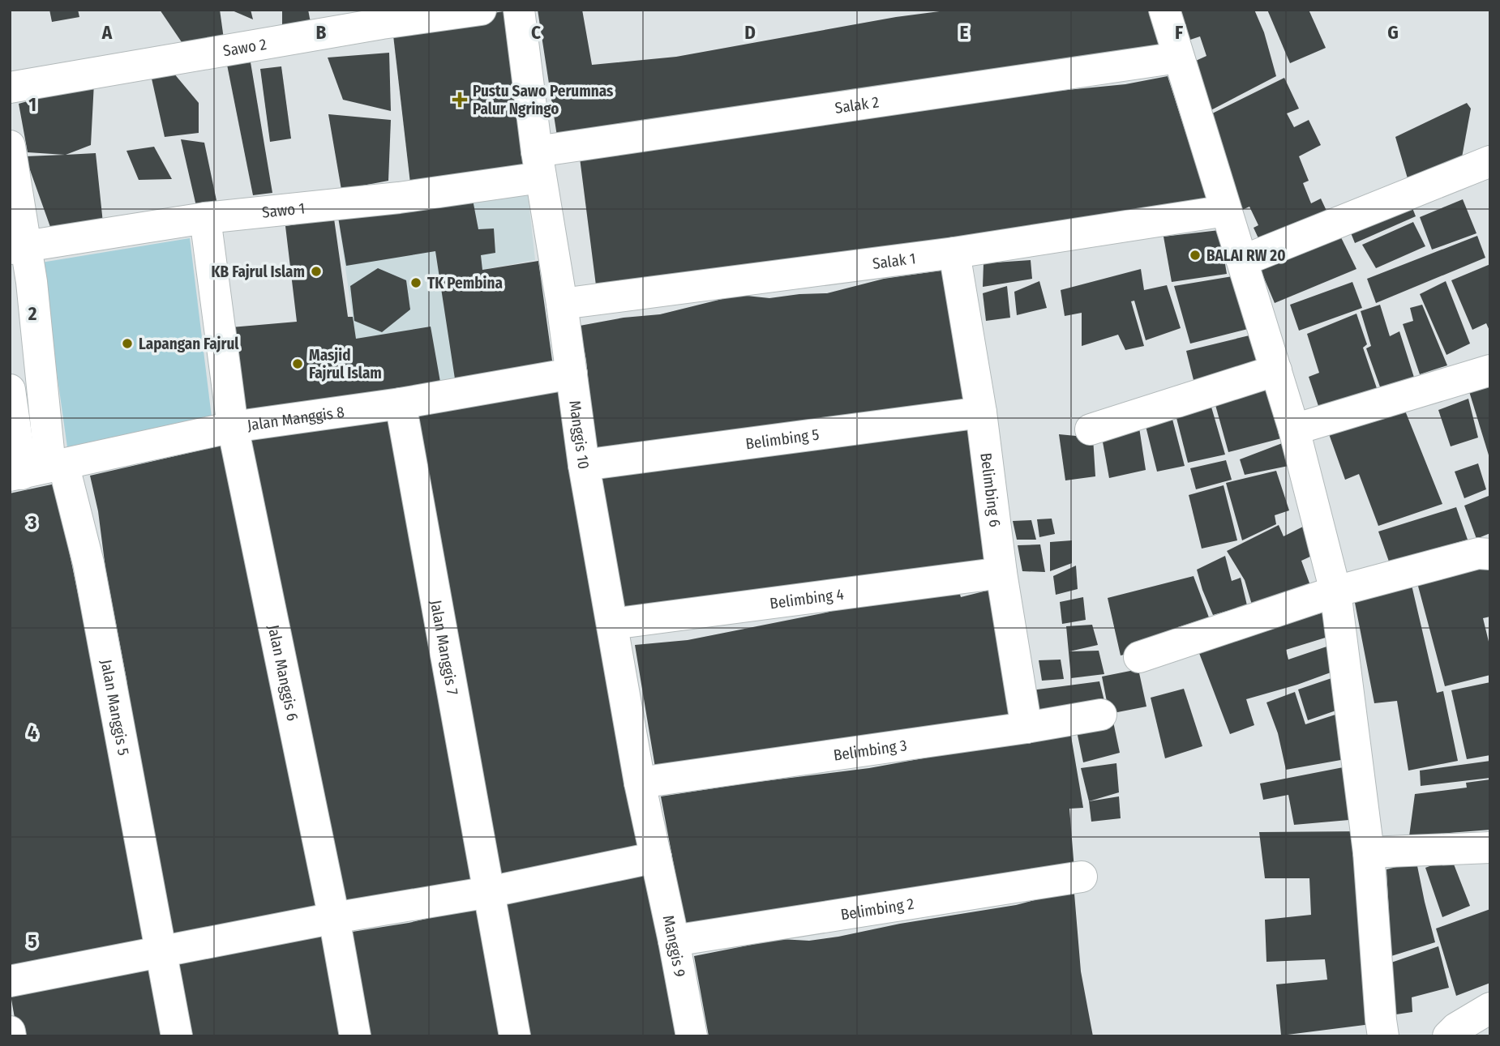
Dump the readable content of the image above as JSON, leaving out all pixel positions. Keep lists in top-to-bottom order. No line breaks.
{"streets":{"street":["Sawo 2","Salak 2","Sawo 1","Salak 1","Jalan Manggis 8","Manggis 10","Belimbing 5","Belimbing 6","Belimbing 4","Jalan Manggis 7","Jalan Manggis 6","Jalan Manggis 5","Belimbing 3","Belimbing 2","Manggis 9"]},"crossings":[["Salak 2","Sawo 1"],["Salak 2","Manggis 10"],["Sawo 1","Manggis 10"],["Sawo 1","Jalan Manggis 6"],["Salak 1","Manggis 10"],["Salak 1","Belimbing 6"],["Jalan Manggis 8","Manggis 10"],["Jalan Manggis 8","Jalan Manggis 7"],["Jalan Manggis 8","Jalan Manggis 6"],["Jalan Manggis 8","Jalan Manggis 5"],["Manggis 10","Belimbing 5"],["Manggis 10","Belimbing 4"],["Manggis 10","Belimbing 3"],["Manggis 10","Manggis 9"],["Belimbing 5","Belimbing 6"],["Belimbing 6","Belimbing 4"],["Belimbing 6","Belimbing 3"],["Belimbing 2","Manggis 9"]],"places":{"health":["Pustu Sawo Perumnas Palur Ngringo"],"other":["BALAI RW 20","KB Fajrul Islam","TK Pembina","Lapangan Fajrul","Masjid Fajrul Islam"]},"grid":{"columns":["A","B","C","D","E","F","G"],"rows":["1","2","3","4","5"]}}
